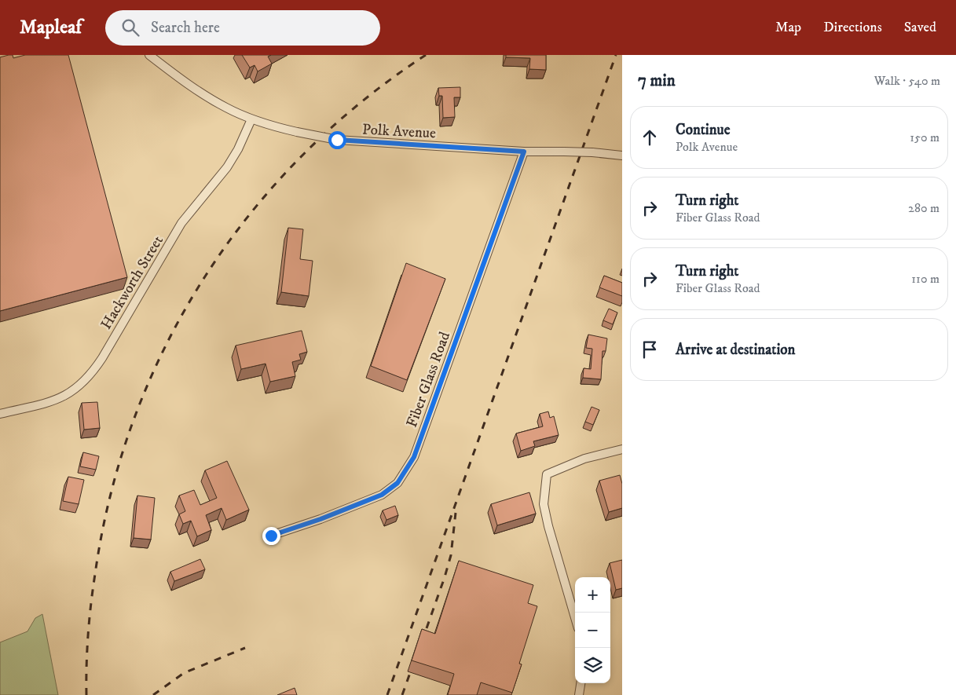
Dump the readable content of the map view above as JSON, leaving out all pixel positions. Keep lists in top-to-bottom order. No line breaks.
{"streets":{"street":["Polk Avenue","Hackworth Street","Fiber Glass Road"]},"crossings":[["Polk Avenue","Hackworth Street"],["Polk Avenue","Fiber Glass Road"]],"page":{"header":"Mapleaf","search":"Search here","nav":["Map","Directions","Saved"],"heading":["7 min","Walk · 540 m"],"list":[["Continue","Polk Avenue","150 m"],["Turn right","Fiber Glass Road","280 m"],["Turn right","Fiber Glass Road","110 m"],"Arrive at destination"],"map_buttons":["+","−"]}}
